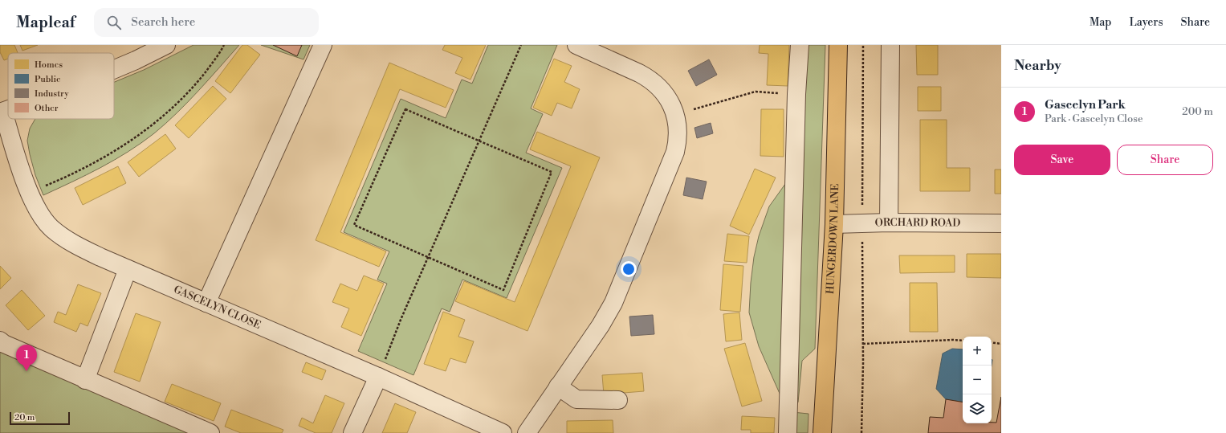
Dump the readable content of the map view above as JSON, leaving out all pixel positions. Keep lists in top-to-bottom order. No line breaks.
{"streets":{"main road":["HUNGERDOWN LANE"],"street":["ORCHARD ROAD","GASCELYN CLOSE"]},"crossings":[["ORCHARD ROAD","HUNGERDOWN LANE"]],"legend":["Homes","Public","Industry","Other"],"scale_bar":"20 m","page":{"header":"Mapleaf","search":"Search here","nav":["Map","Layers","Share"],"heading":"Nearby","list":[{"mark":"1","name":"Gascelyn Park","note":"Park · Gascelyn Close","value":"200 m"}],"buttons":["Save","Share"],"map_buttons":["+","−"],"pins":"1","scale":"20 m"}}
